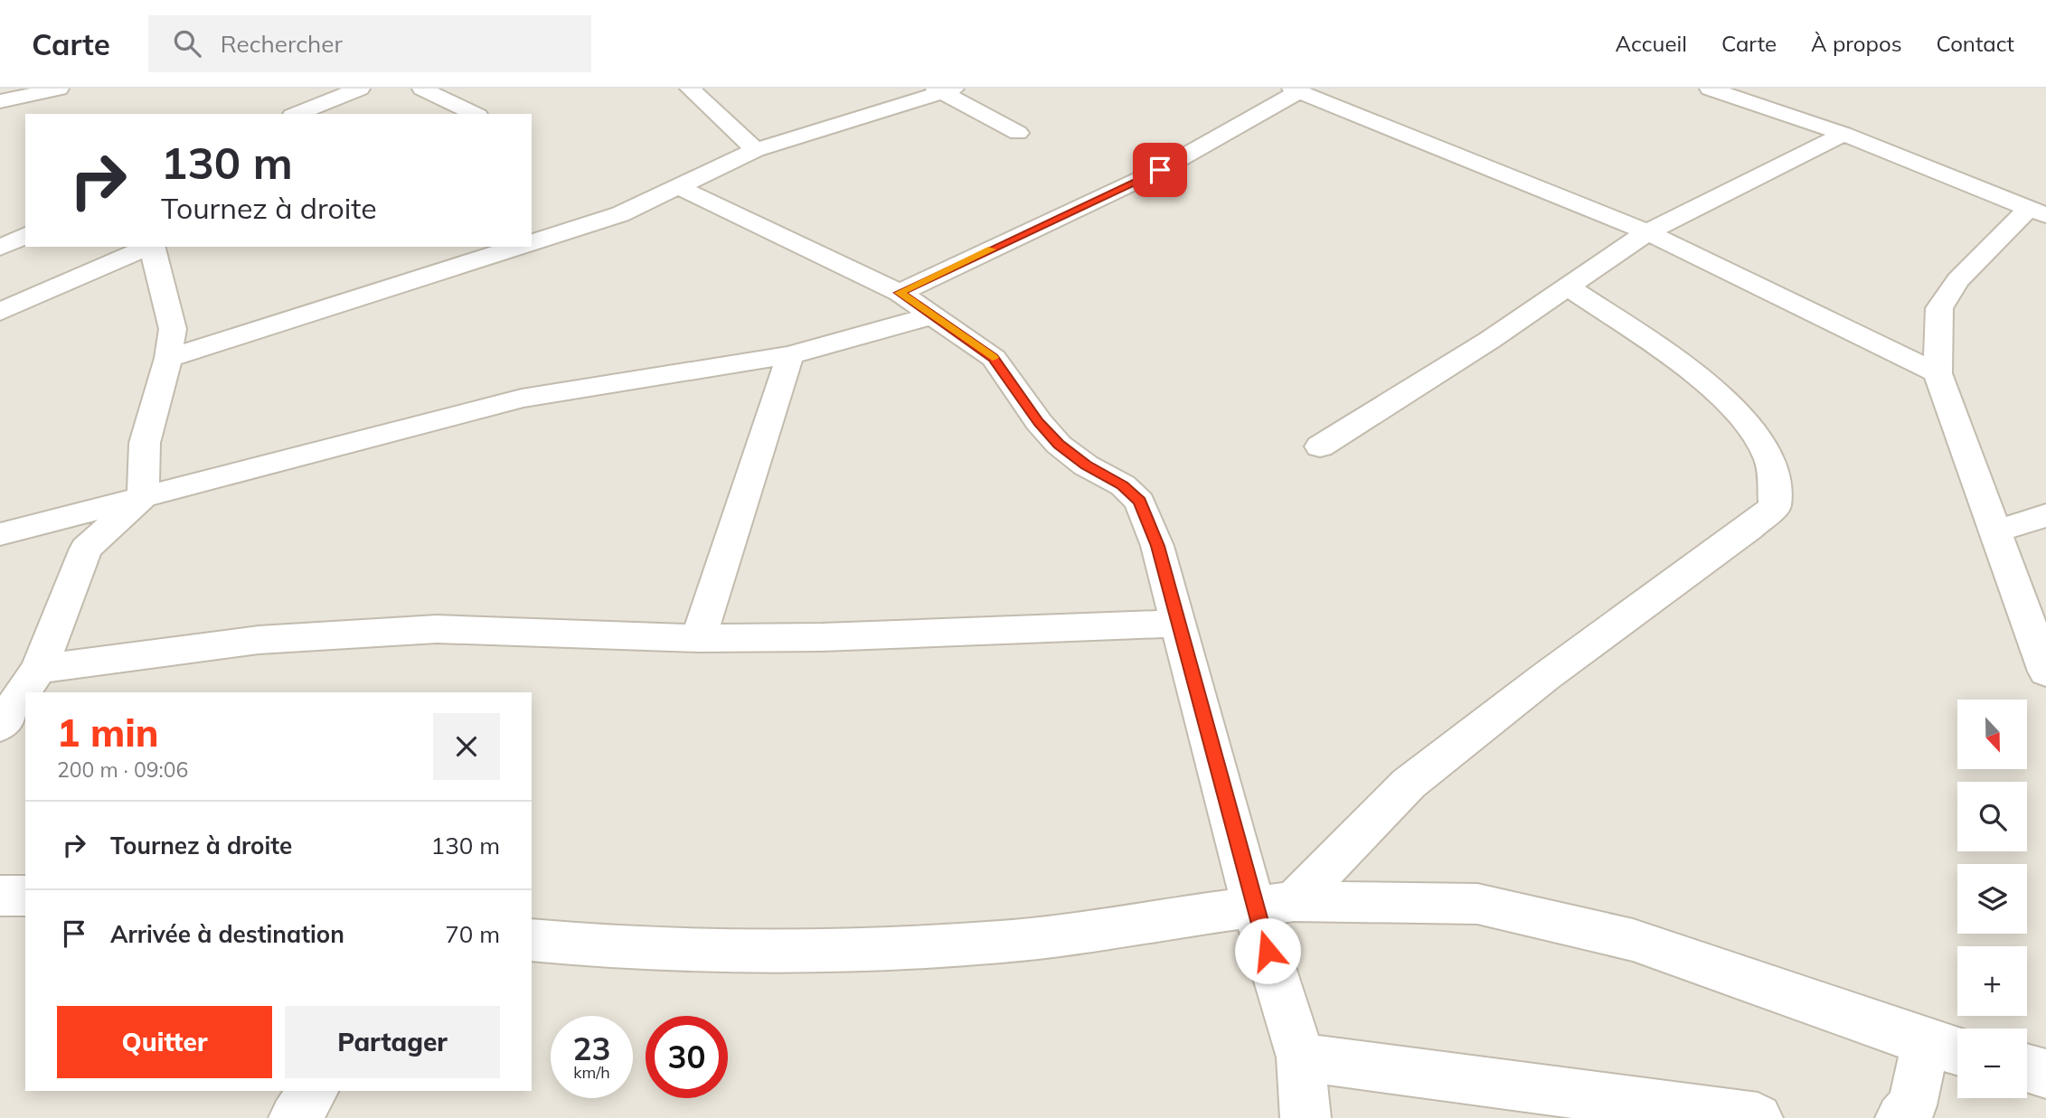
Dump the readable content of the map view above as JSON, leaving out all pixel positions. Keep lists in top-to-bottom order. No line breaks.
{"north":"bottom","page":{"header":"Carte","search":"Rechercher","nav":["Accueil","Carte","À propos","Contact"],"turn":["130 m","Tournez à droite"],"heading":["1 min","200 m · 09:06"],"map_buttons":["+","−"],"list":[{"name":"Tournez à droite","value":"130 m"},{"name":"Arrivée à destination","value":"70 m"}],"buttons":["Quitter","Partager"],"speed":"23 km/h","limit":"30"}}
